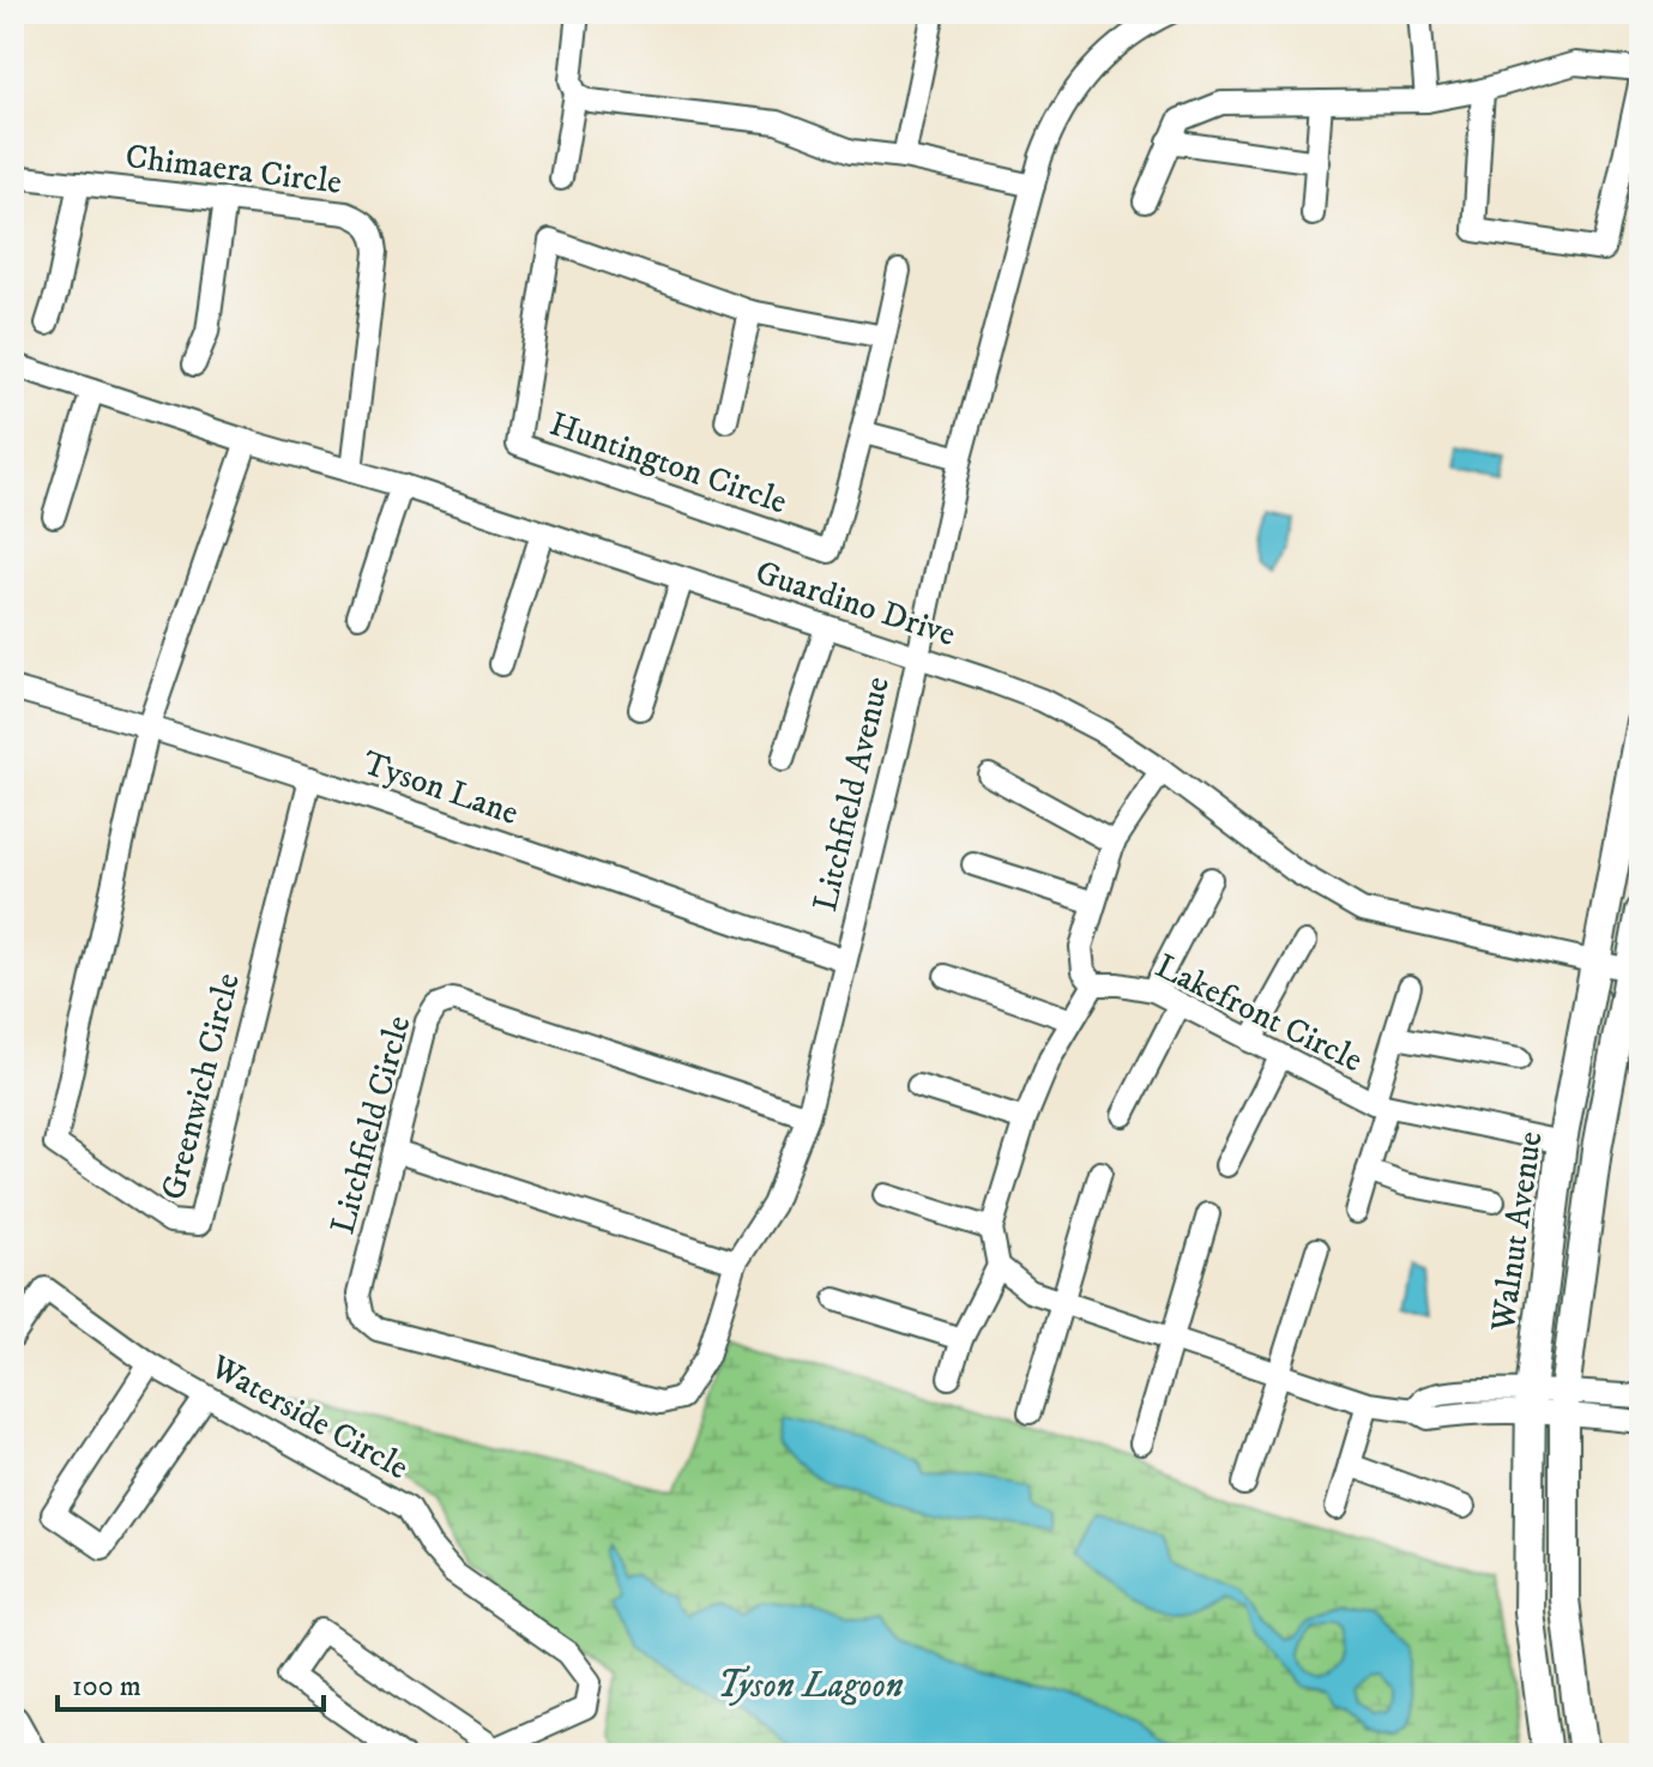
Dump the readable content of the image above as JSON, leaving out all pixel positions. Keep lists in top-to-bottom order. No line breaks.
{"streets":{"main road":["Walnut Avenue"],"street":["Chimaera Circle","Huntington Circle","Guardino Drive","Tyson Lane","Litchfield Avenue","Lakefront Circle","Greenwich Circle","Litchfield Circle","Waterside Circle"]},"crossings":[["Chimaera Circle","Guardino Drive"],["Guardino Drive","Litchfield Avenue"],["Guardino Drive","Walnut Avenue"],["Tyson Lane","Litchfield Avenue"],["Tyson Lane","Greenwich Circle"],["Litchfield Avenue","Litchfield Circle"],["Lakefront Circle","Walnut Avenue"]],"water":["Tyson Lagoon"],"scale_bar":"100 m"}
